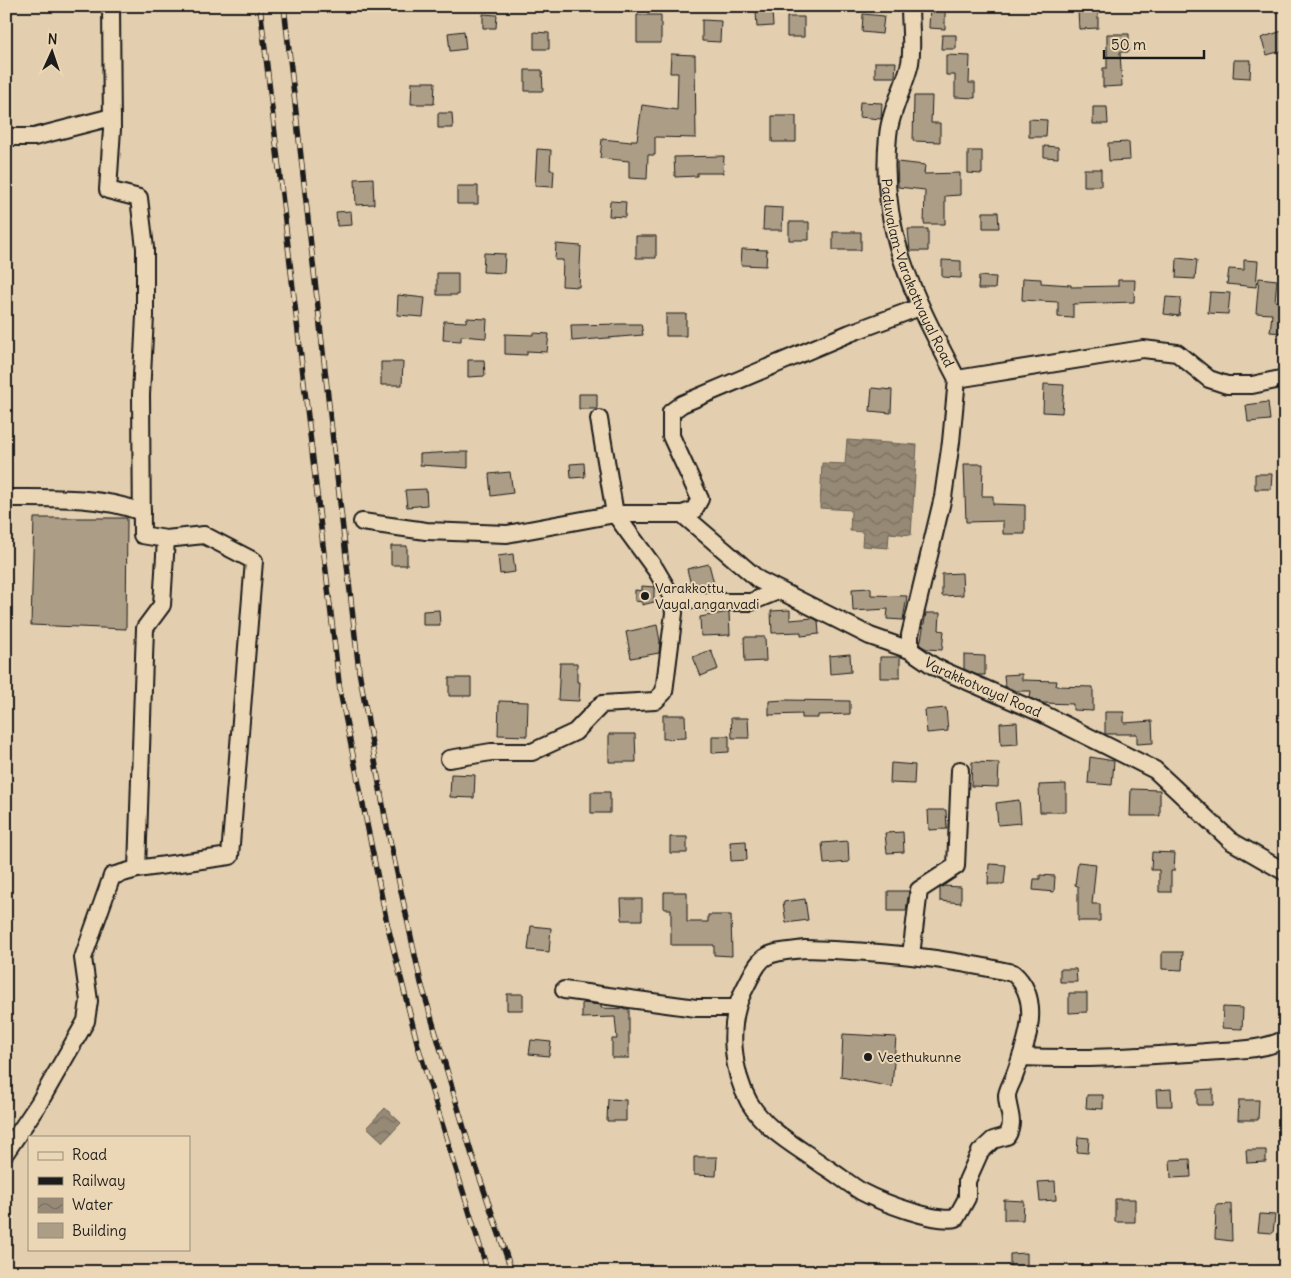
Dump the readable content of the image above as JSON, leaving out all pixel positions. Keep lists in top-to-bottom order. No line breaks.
{"streets":{"street":["Paduvalam-Varakottvayal Road","Varakkotvayal Road"]},"crossings":[["Paduvalam-Varakottvayal Road","Varakkotvayal Road"]],"places":["Varakkottu Vayal anganvadi","Veethukunne"],"legend":["Road","Railway","Water","Building"],"scale_bar":"50 m","north":"top"}
